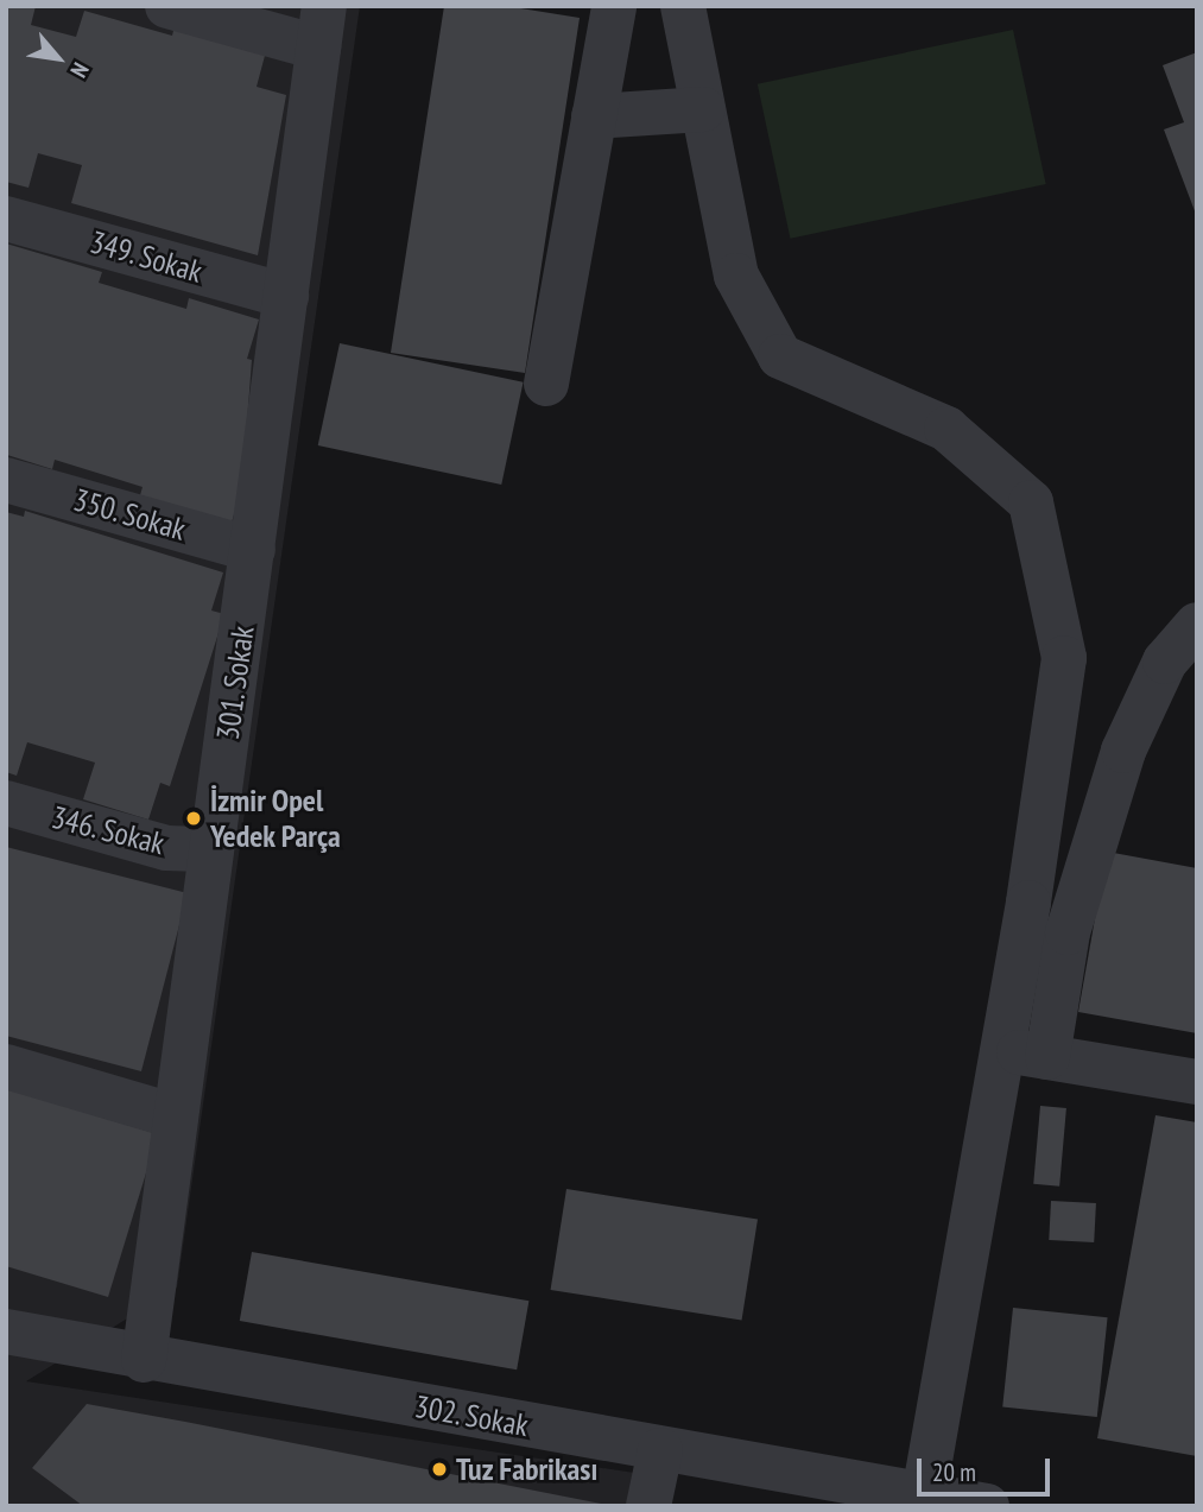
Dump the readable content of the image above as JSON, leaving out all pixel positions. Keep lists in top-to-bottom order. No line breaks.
{"streets":{"street":["349. Sokak","350. Sokak","301. Sokak","346. Sokak","302. Sokak"]},"crossings":[["349. Sokak","301. Sokak"],["350. Sokak","301. Sokak"],["301. Sokak","346. Sokak"],["301. Sokak","302. Sokak"]],"places":["İzmir Opel Yedek Parça","Tuz Fabrikası"],"scale_bar":"20 m","north":"bottom right"}
